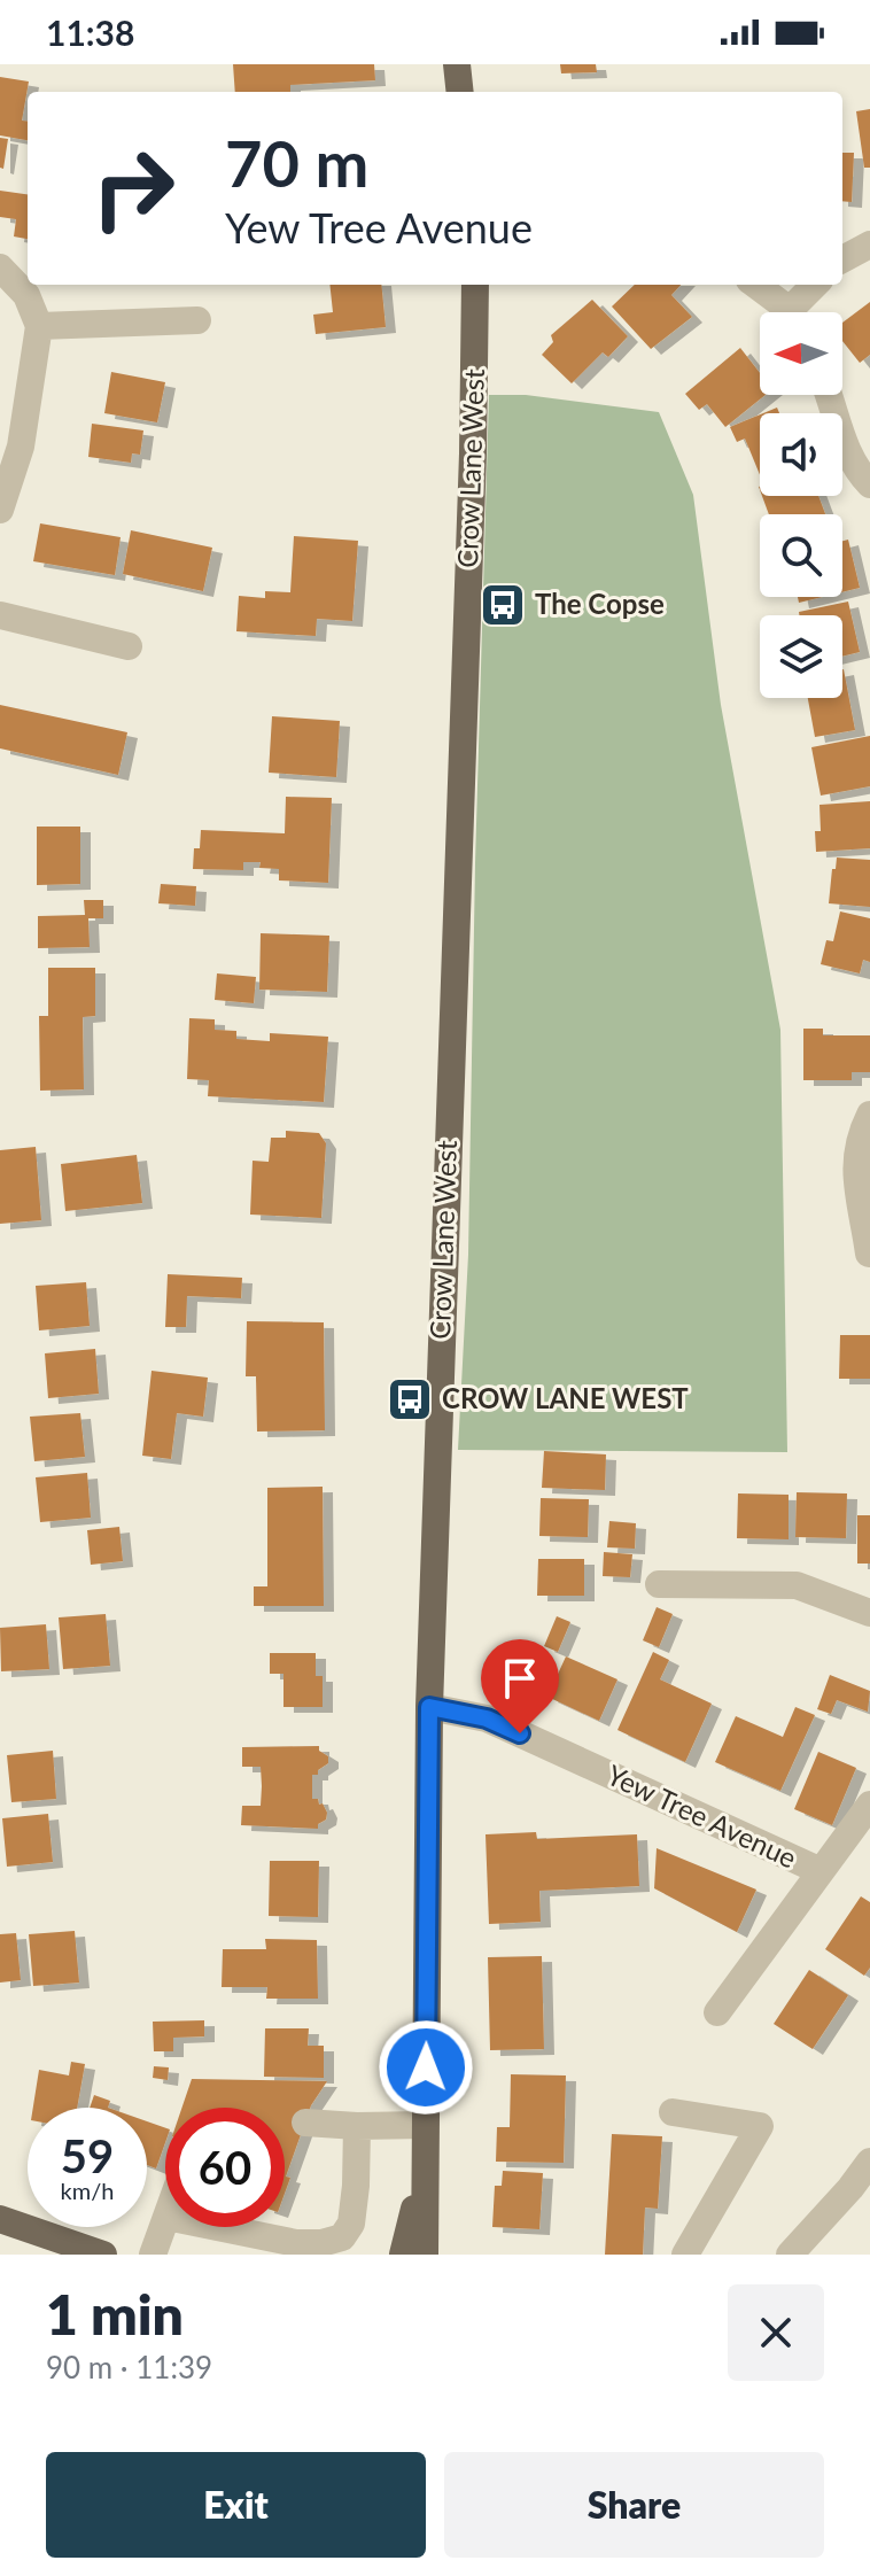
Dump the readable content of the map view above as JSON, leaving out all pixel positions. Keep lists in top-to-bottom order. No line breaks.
{"streets":{"main road":["Crow Lane West"],"street":["Yew Tree Avenue"]},"crossings":[["Crow Lane West","Yew Tree Avenue"]],"places":{"bus stop":["The Copse","CROW LANE WEST"]},"north":"left","page":{"status":"11:38","turn":["70 m","Yew Tree Avenue"],"speed":"59 km/h","limit":"60","heading":["1 min","90 m · 11:39"],"buttons":["Exit","Share"]}}
